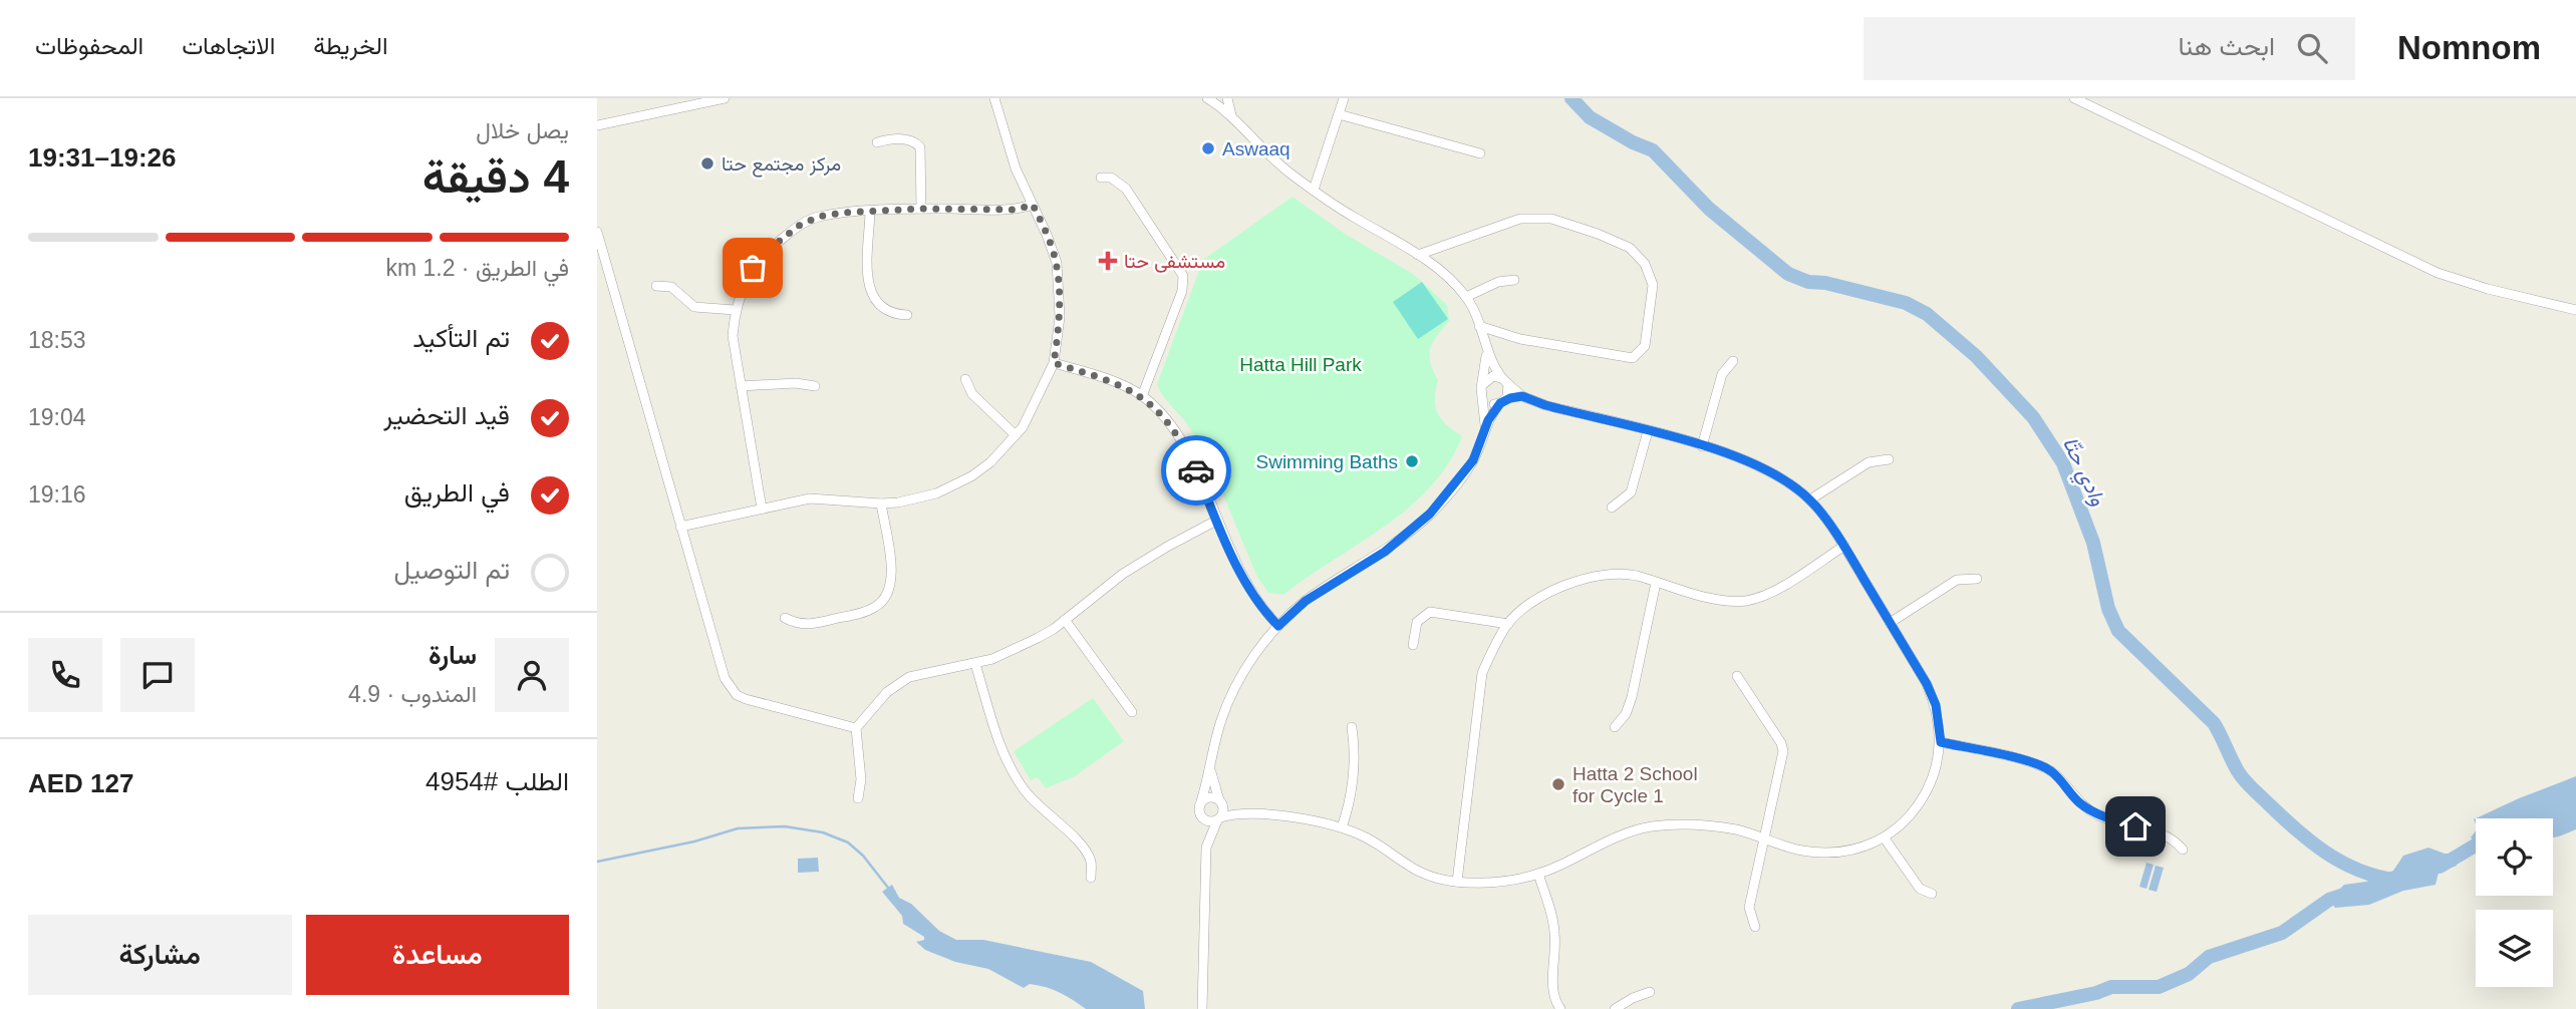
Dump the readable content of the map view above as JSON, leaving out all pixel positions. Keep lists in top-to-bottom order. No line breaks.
{"water":["وادي حتّا"],"parks":["Hatta Hill Park"],"places":{"other":["Aswaaq","مركز مجتمع حتا","Swimming Baths","Hatta 2 School for Cycle 1"],"health":["مستشفى حتا"]},"page":{"header":"Nomnom","search":"ابحث هنا","nav":["الخريطة","الاتجاهات","المحفوظات"],"heading":["4 دقيقة","يصل خلال","19:26–19:31"],"panel":["سارة","المندوب · 4.9","الطلب #4954","AED 127"],"bar":"في الطريق · 1.2 km","list":[["تم التأكيد","18:53"],["قيد التحضير","19:04"],["في الطريق","19:16"],"تم التوصيل"],"buttons":["مساعدة","مشاركة"]}}
